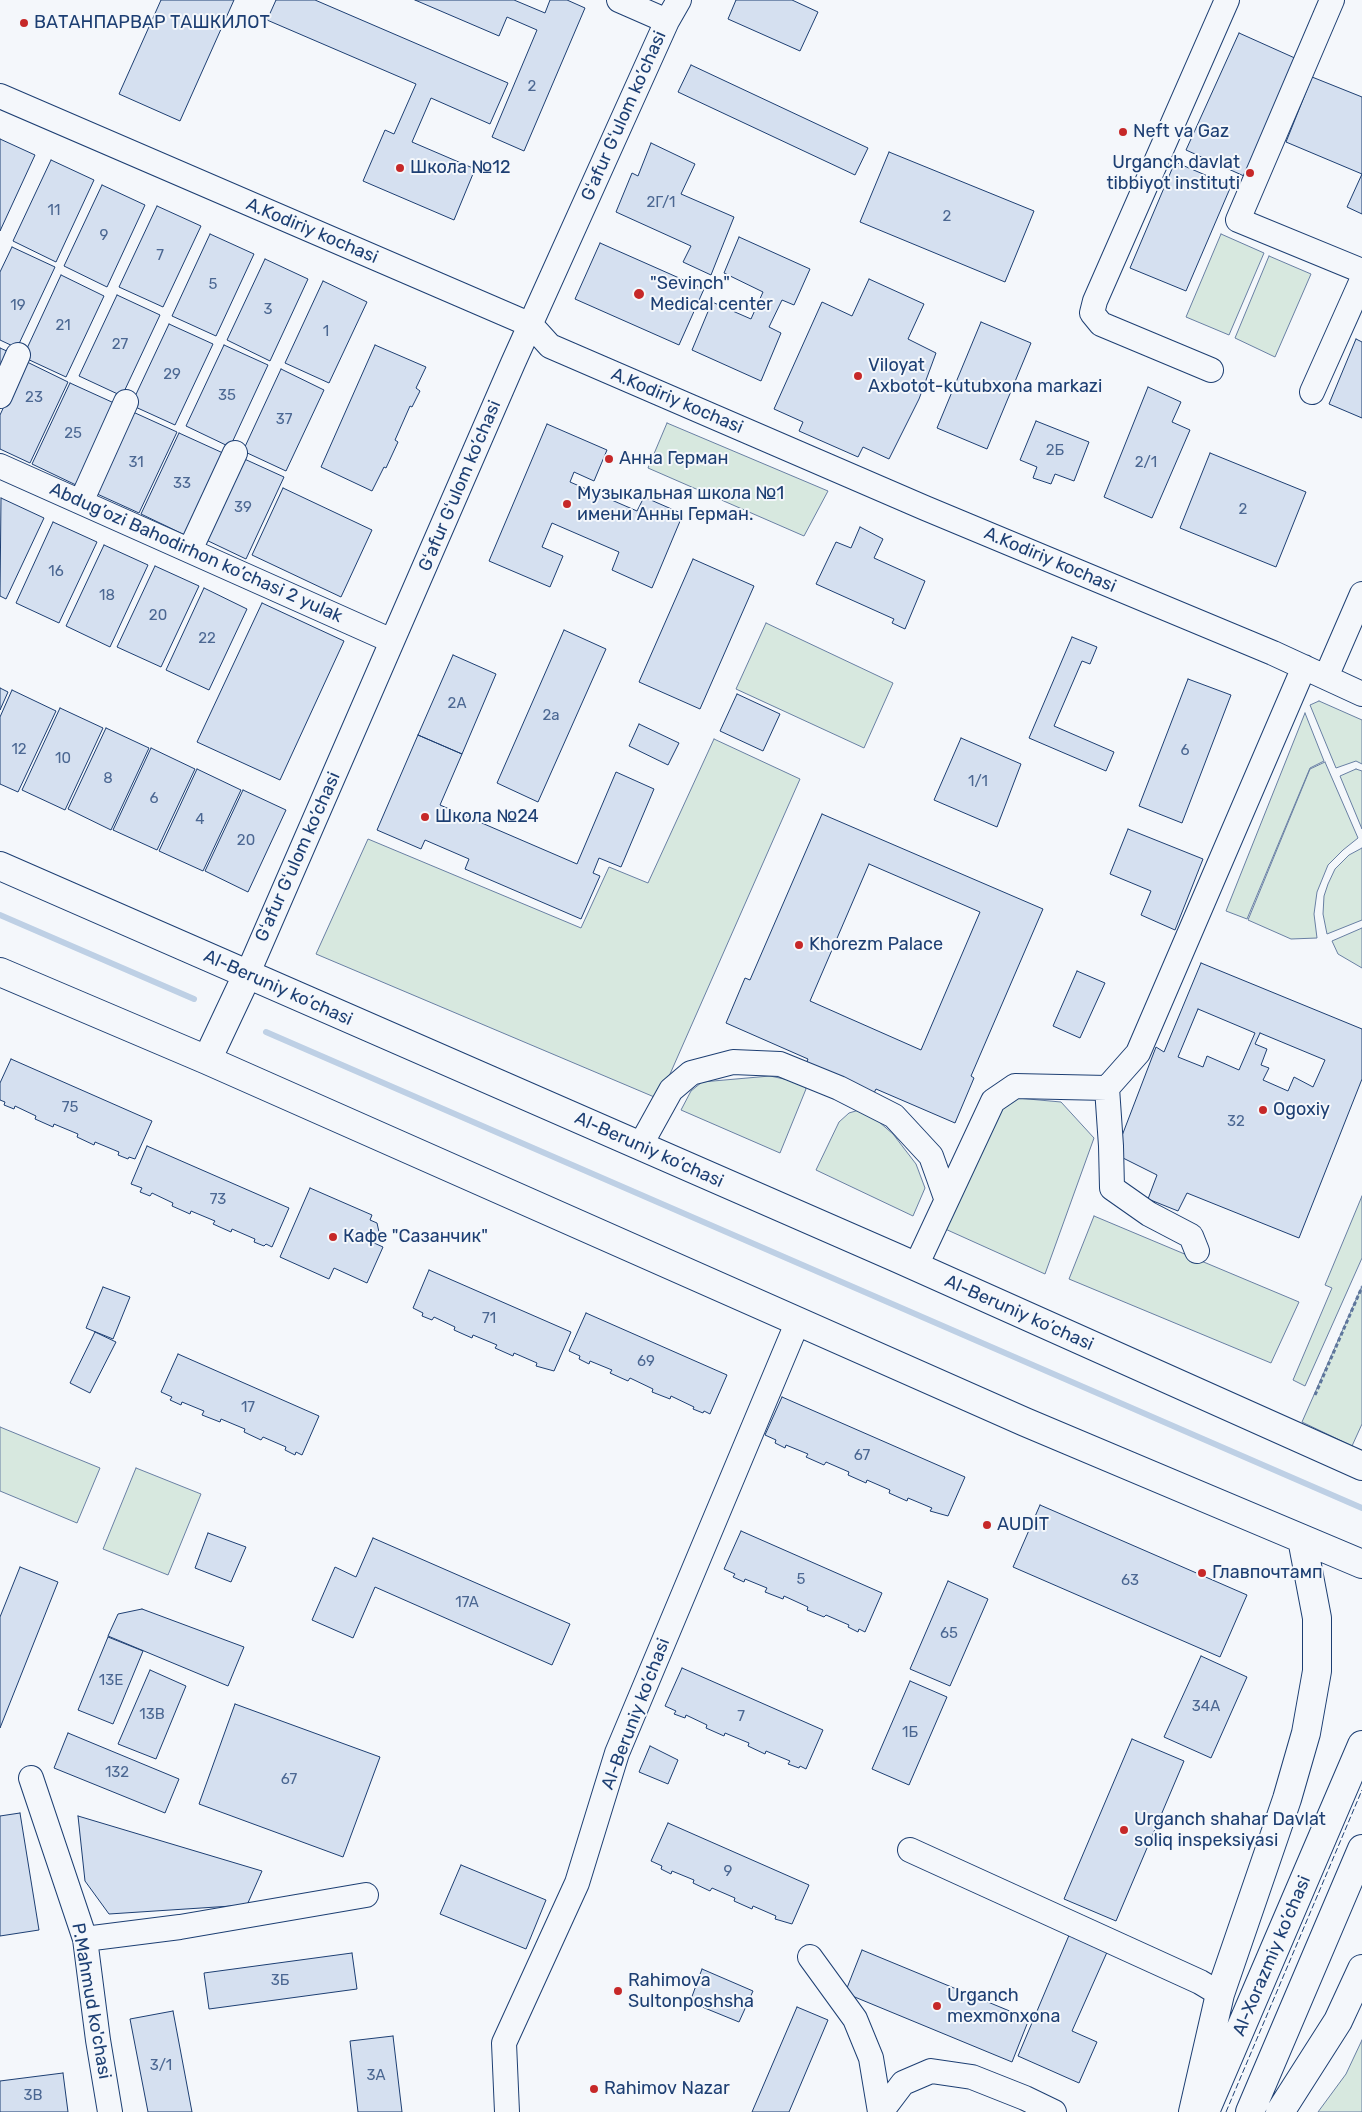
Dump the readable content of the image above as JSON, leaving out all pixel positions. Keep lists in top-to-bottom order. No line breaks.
{"streets":{"main road":["Al-Beruniy ko’chasi","Al-Xorazmiy ko’chasi"],"street":["Gʻafur Gʻulom ko’chasi","A.Kodiriy kochasi","Abdug’ozi Bahodirhon ko’chasi 2 yulak","P.Mahmud ko'chasi"]},"crossings":[["Gʻafur Gʻulom ko’chasi","A.Kodiriy kochasi"],["Gʻafur Gʻulom ko’chasi","Abdug’ozi Bahodirhon ko’chasi 2 yulak"],["Gʻafur Gʻulom ko’chasi","Al-Beruniy ko’chasi"]],"places":["ВАТАНПАРВАР ТАШКИЛОТ","Neft va Gaz","Школа №12","Urganch davlat tibbiyot instituti","\"Sevinch\" Medical center","Viloyat Axbotot-kutubxona markazi","Анна Герман","Музыкальная школа №1 имени Анны Герман.","Школа №24","Khorezm Palace","Ogoxiy","Кафе \"Сазанчик\"","AUDIT","Главпочтамп","Urganch shahar Davlat soliq inspeksiyasi","Rahimova Sultonposhsha","Urganch mexmonxona","Rahimov Nazar"],"house_numbers":["2","2Г/1","11","2","9","7","5","19","3","21","1","27","29","35","23","37","25","2Б","31","2/1","33","39","2","16","18","20","22","2A","2a","12","6","10","8","1/1","6","4","20","75","32","73","71","69","17","67","5","63","17A","65","13Е","34A","13В","7","1Б","132","67","9","3Б","3/1","3А","3В"]}
